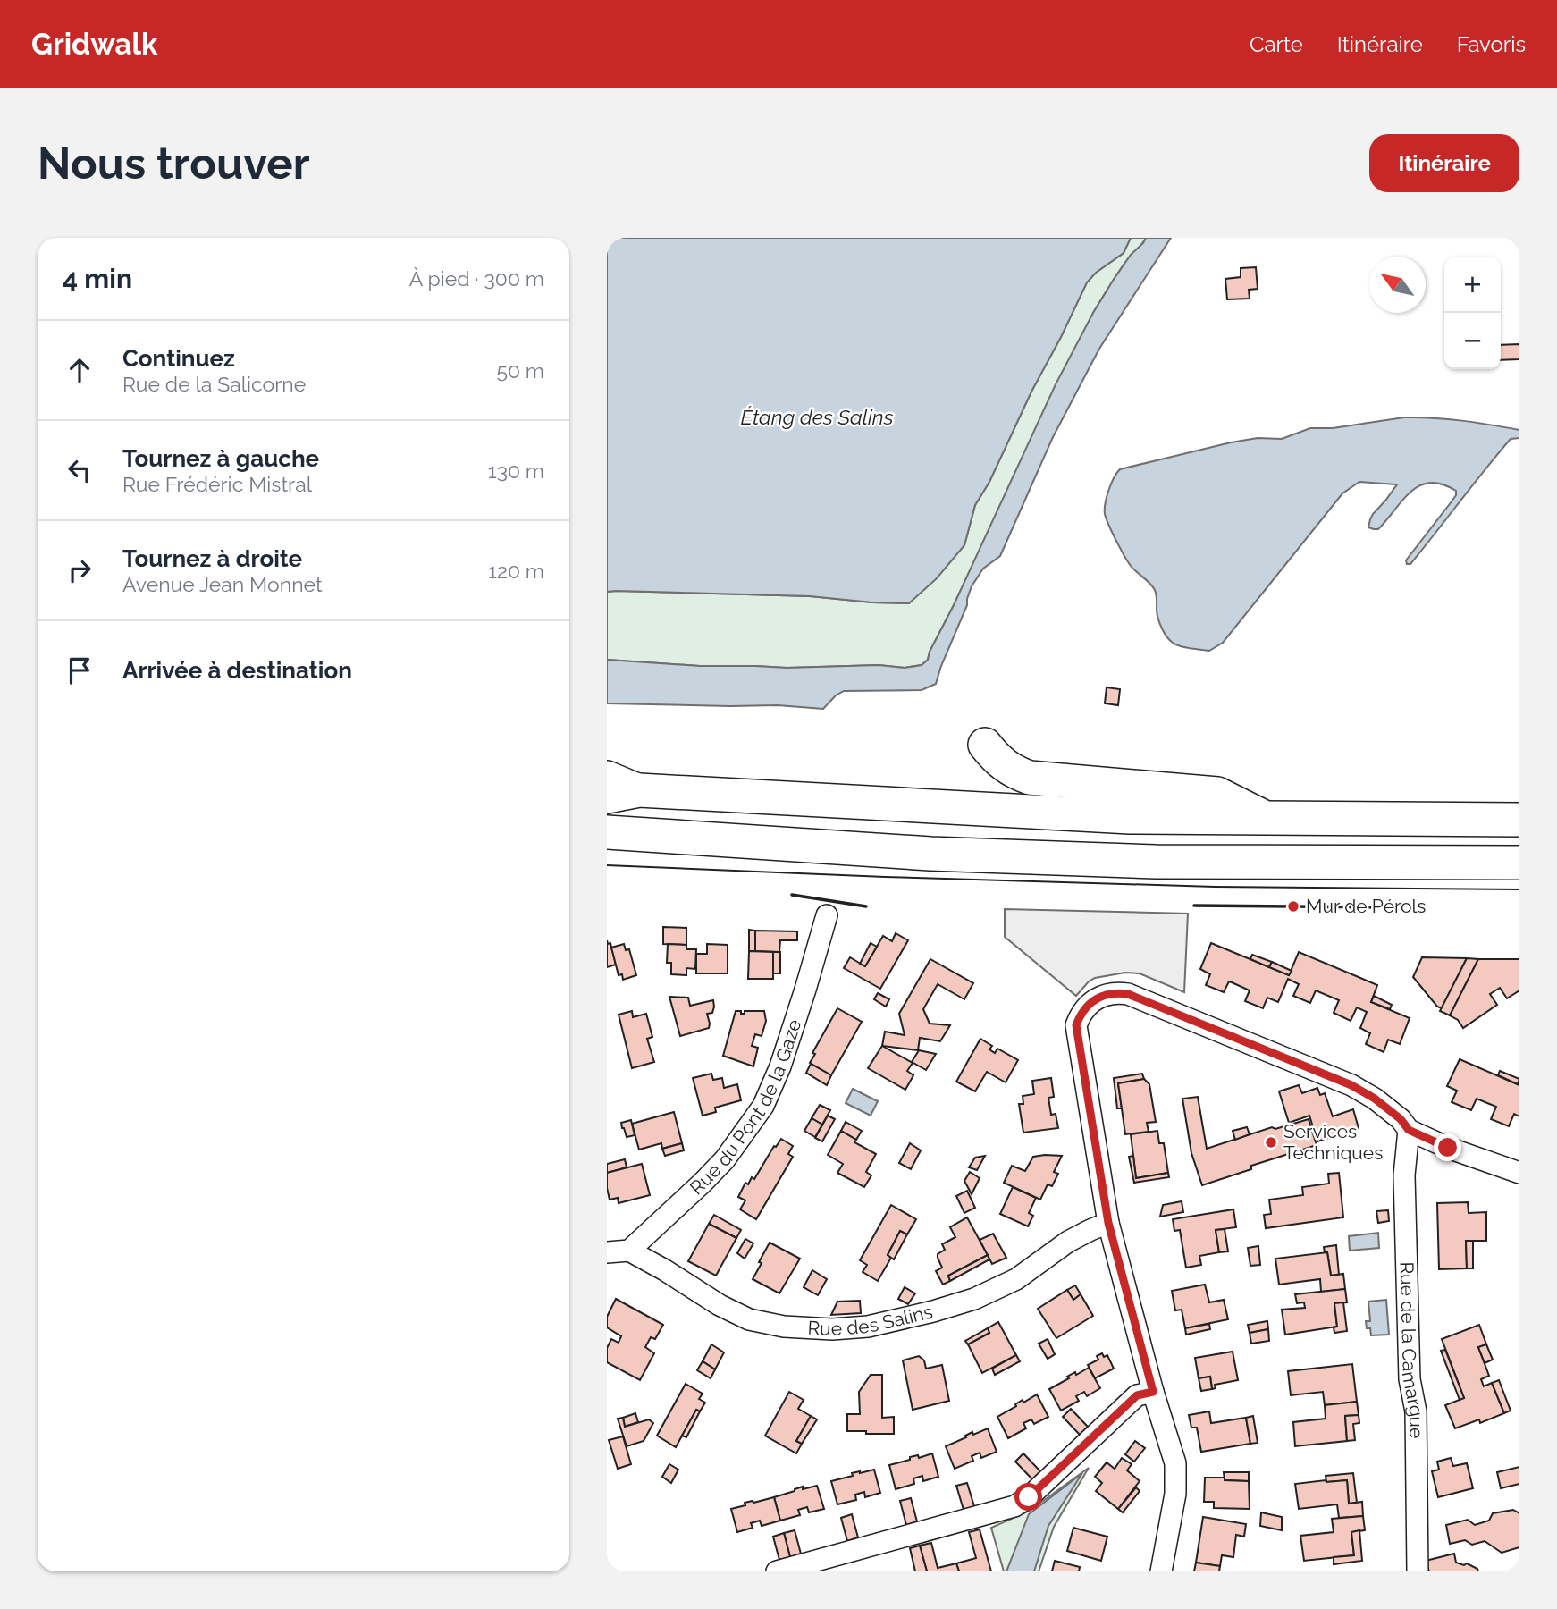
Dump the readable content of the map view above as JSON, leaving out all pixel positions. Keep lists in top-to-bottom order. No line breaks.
{"streets":{"street":["Rue du Pont de la Gaze","Rue des Salins","Rue de la Camargue"]},"crossings":[["Rue du Pont de la Gaze","Rue des Salins"]],"water":["Étang des Salins"],"places":["Mur de Pérols","Services Techniques"],"north":"top left","page":{"header":"Gridwalk","nav":["Carte","Itinéraire","Favoris"],"buttons":"Itinéraire","title":"Nous trouver","heading":["4 min","À pied · 300 m"],"map_buttons":["+","−"],"list":[["Continuez","Rue de la Salicorne","50 m"],["Tournez à gauche","Rue Frédéric Mistral","130 m"],["Tournez à droite","Avenue Jean Monnet","120 m"],"Arrivée à destination"]}}
